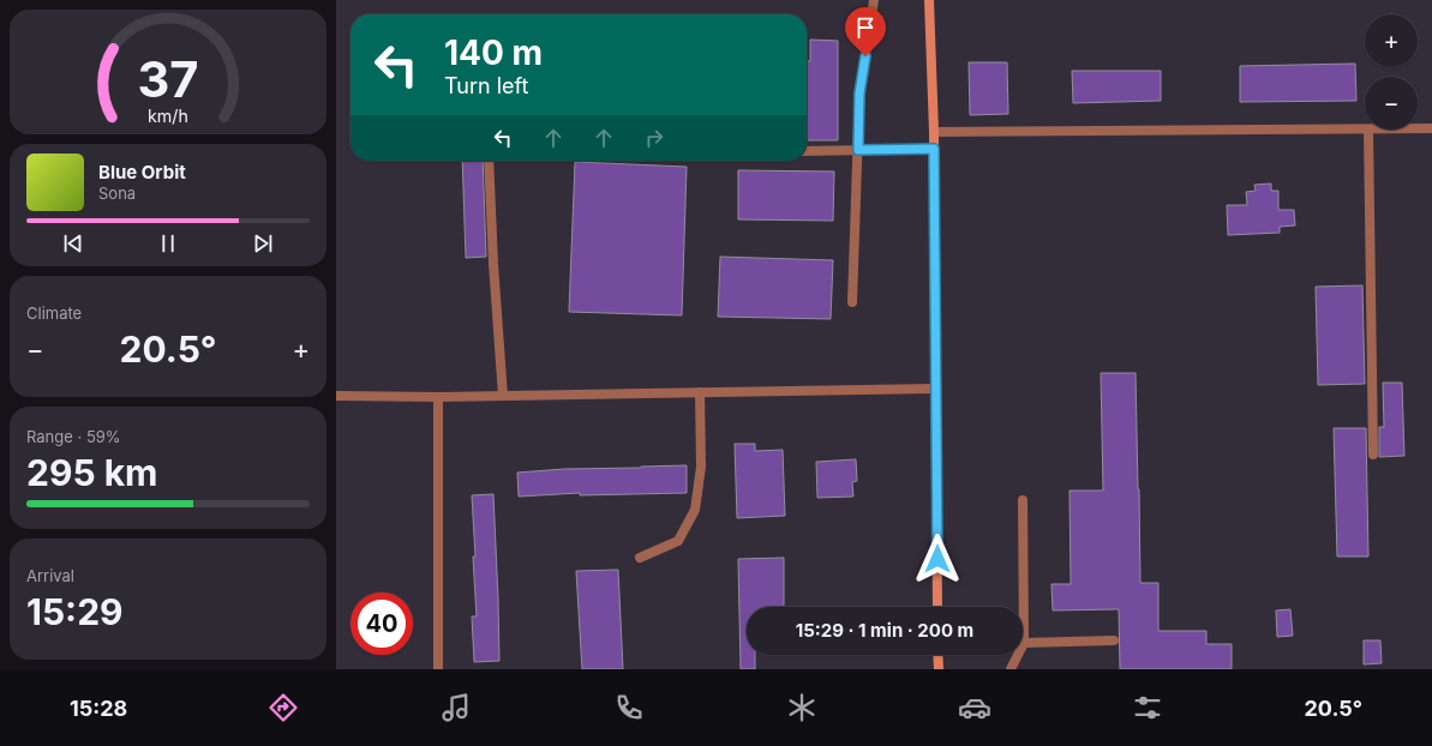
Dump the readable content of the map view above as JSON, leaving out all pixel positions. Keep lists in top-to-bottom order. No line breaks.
{"page":{"map_buttons":["+","−"],"turn":["140 m","Turn left"],"song":["Blue Orbit","Sona"],"tile":["Climate",["Range · 59%","295 km"],["Arrival","15:29"]],"heat":["−","20.5°","+"],"limit":"40","trip":"15:29 · 1 min · 200 m","tabs":["15:28","20.5°"],"gauge":["37","km/h"]}}
